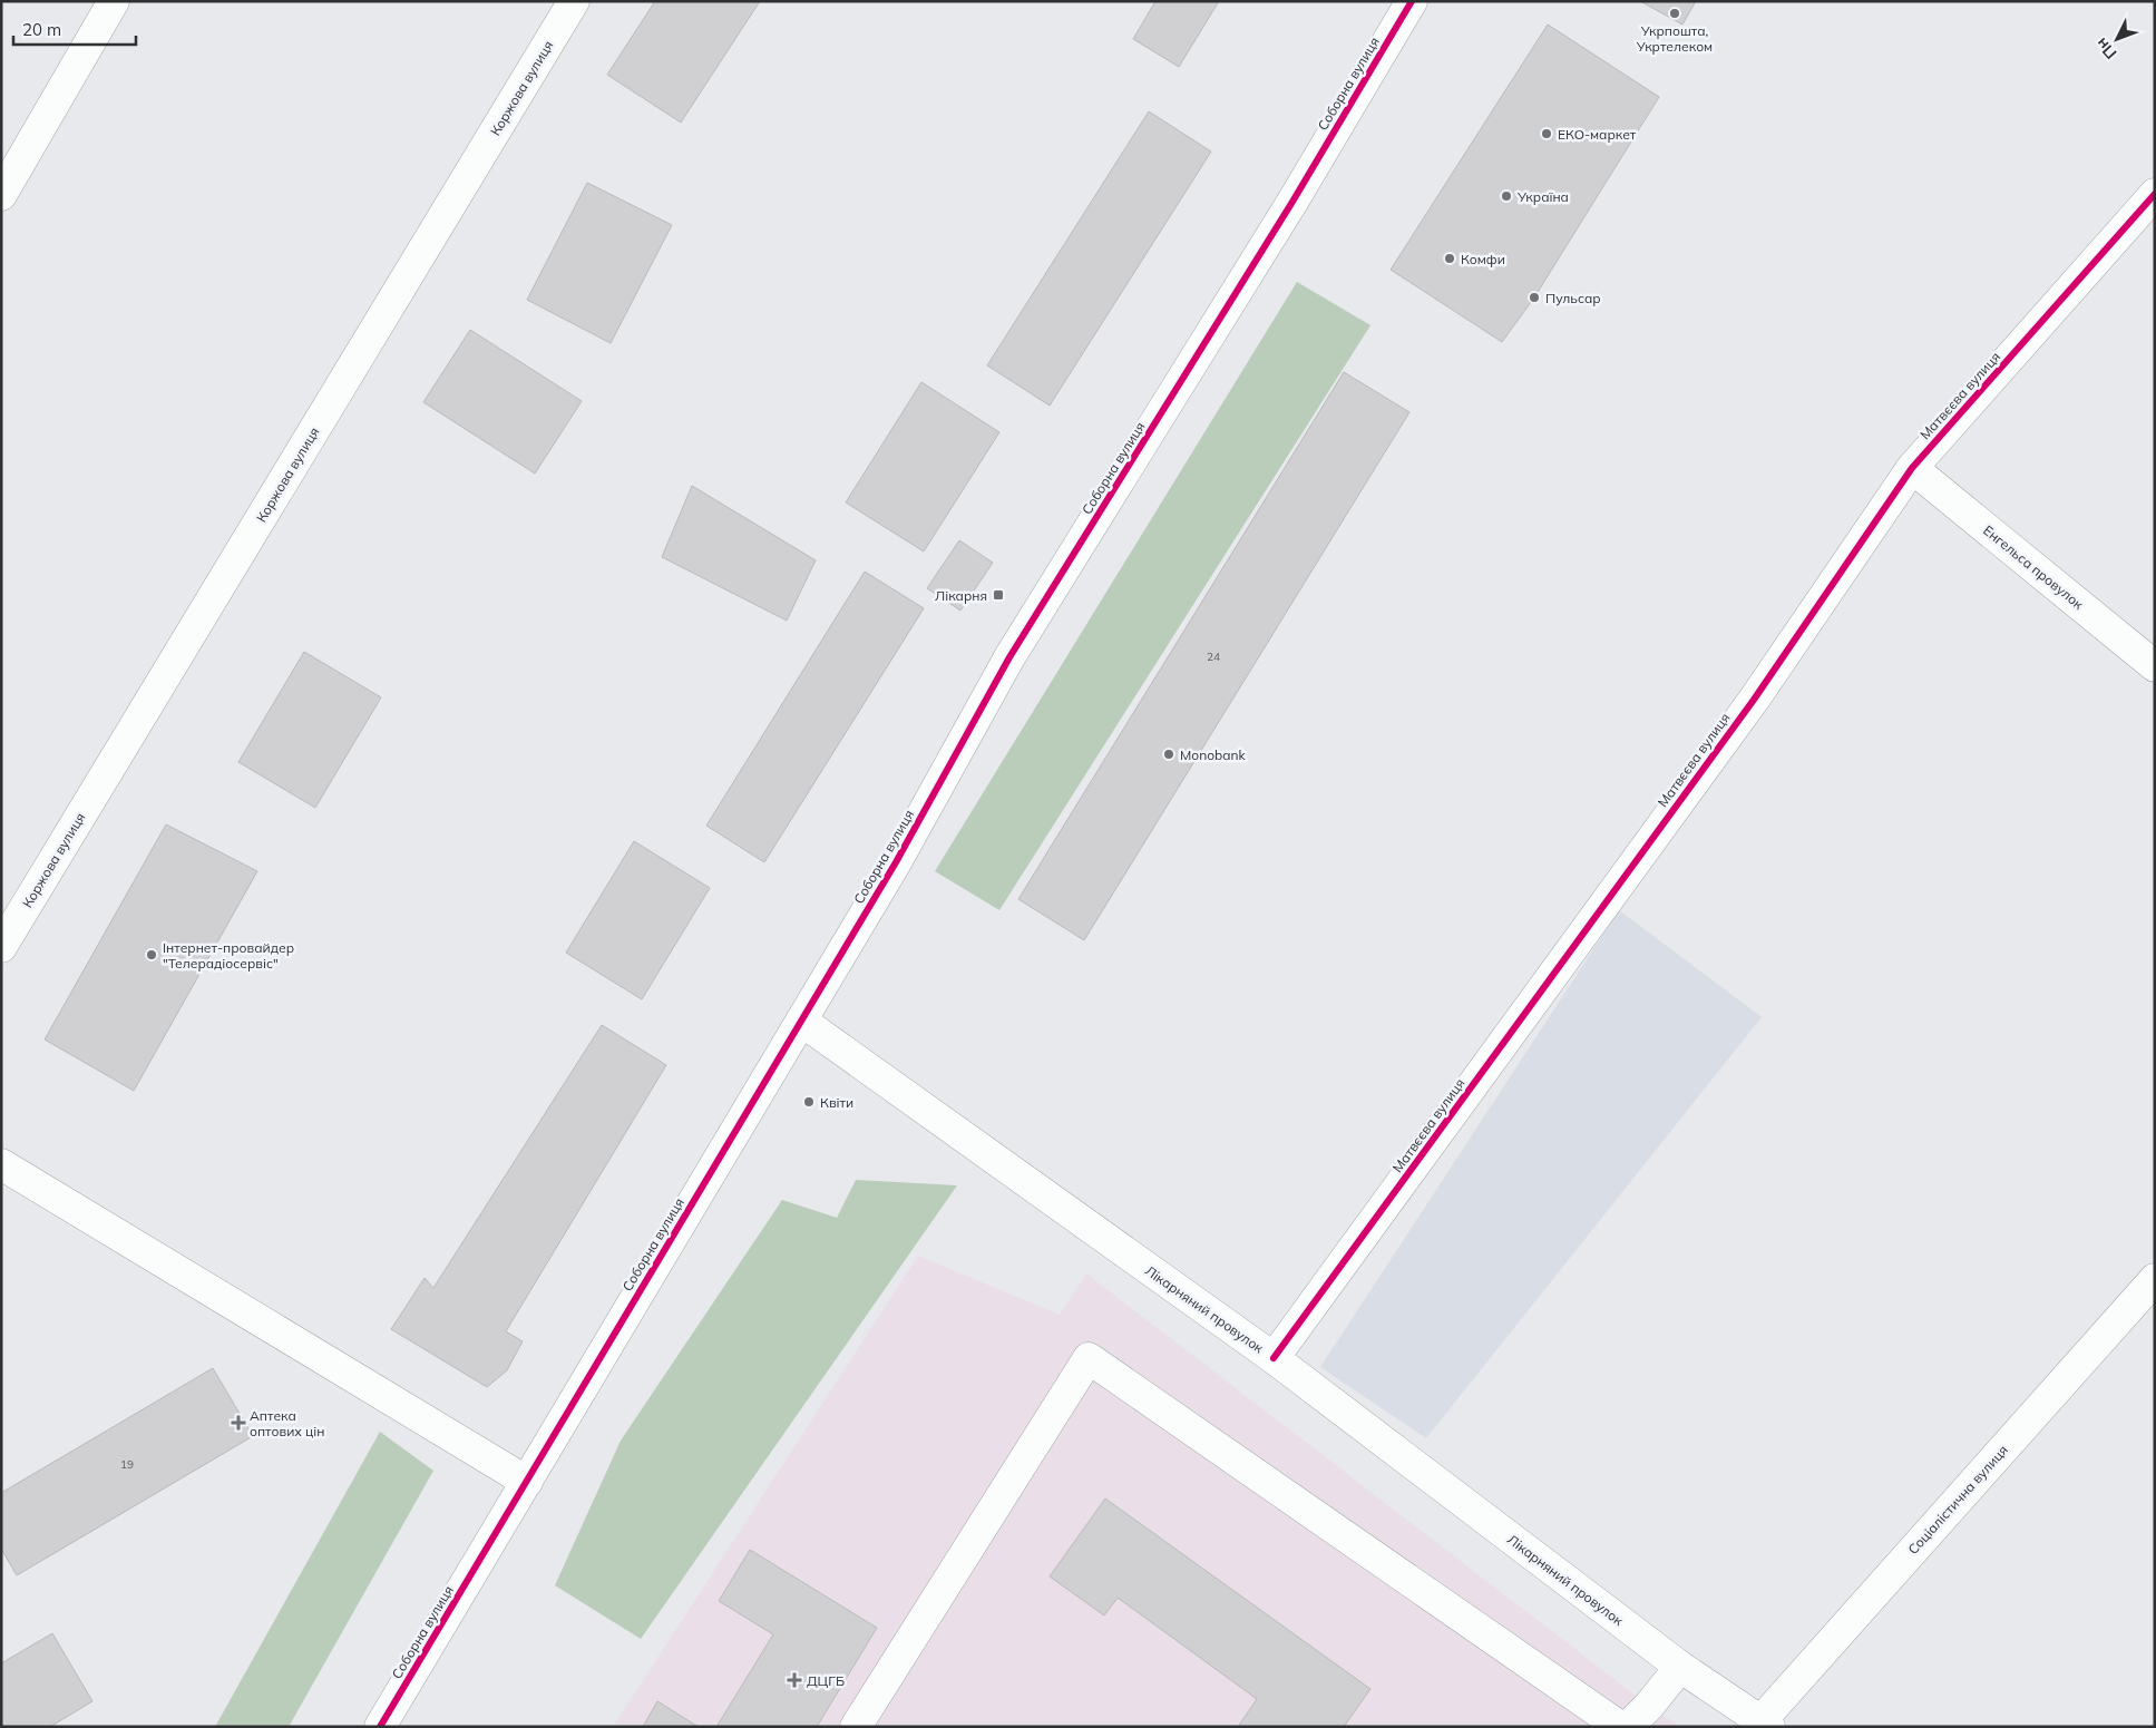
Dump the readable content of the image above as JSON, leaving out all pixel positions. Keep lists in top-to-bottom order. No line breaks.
{"streets":{"street":["Соборна вулиця","Коржова вулиця","Матвєєва вулиця","Енгельса провулок","Лікарняний провулок","Соціалістична вулиця"]},"crossings":[["Соборна вулиця","Лікарняний провулок"],["Матвєєва вулиця","Енгельса провулок"],["Матвєєва вулиця","Лікарняний провулок"],["Лікарняний провулок","Соціалістична вулиця"]],"places":{"other":["Укрпошта, Укртелеком","ЕКО-маркет","Україна","Комфи","Пульсар","Monobank","Інтернет-провайдер \"Телерадіосервіс\"","Квіти"],"transit":["Лікарня"],"health":["Аптека оптових цін","ДЦГБ"]},"house_numbers":["24","19"],"scale_bar":"20 m","north":"bottom left"}
